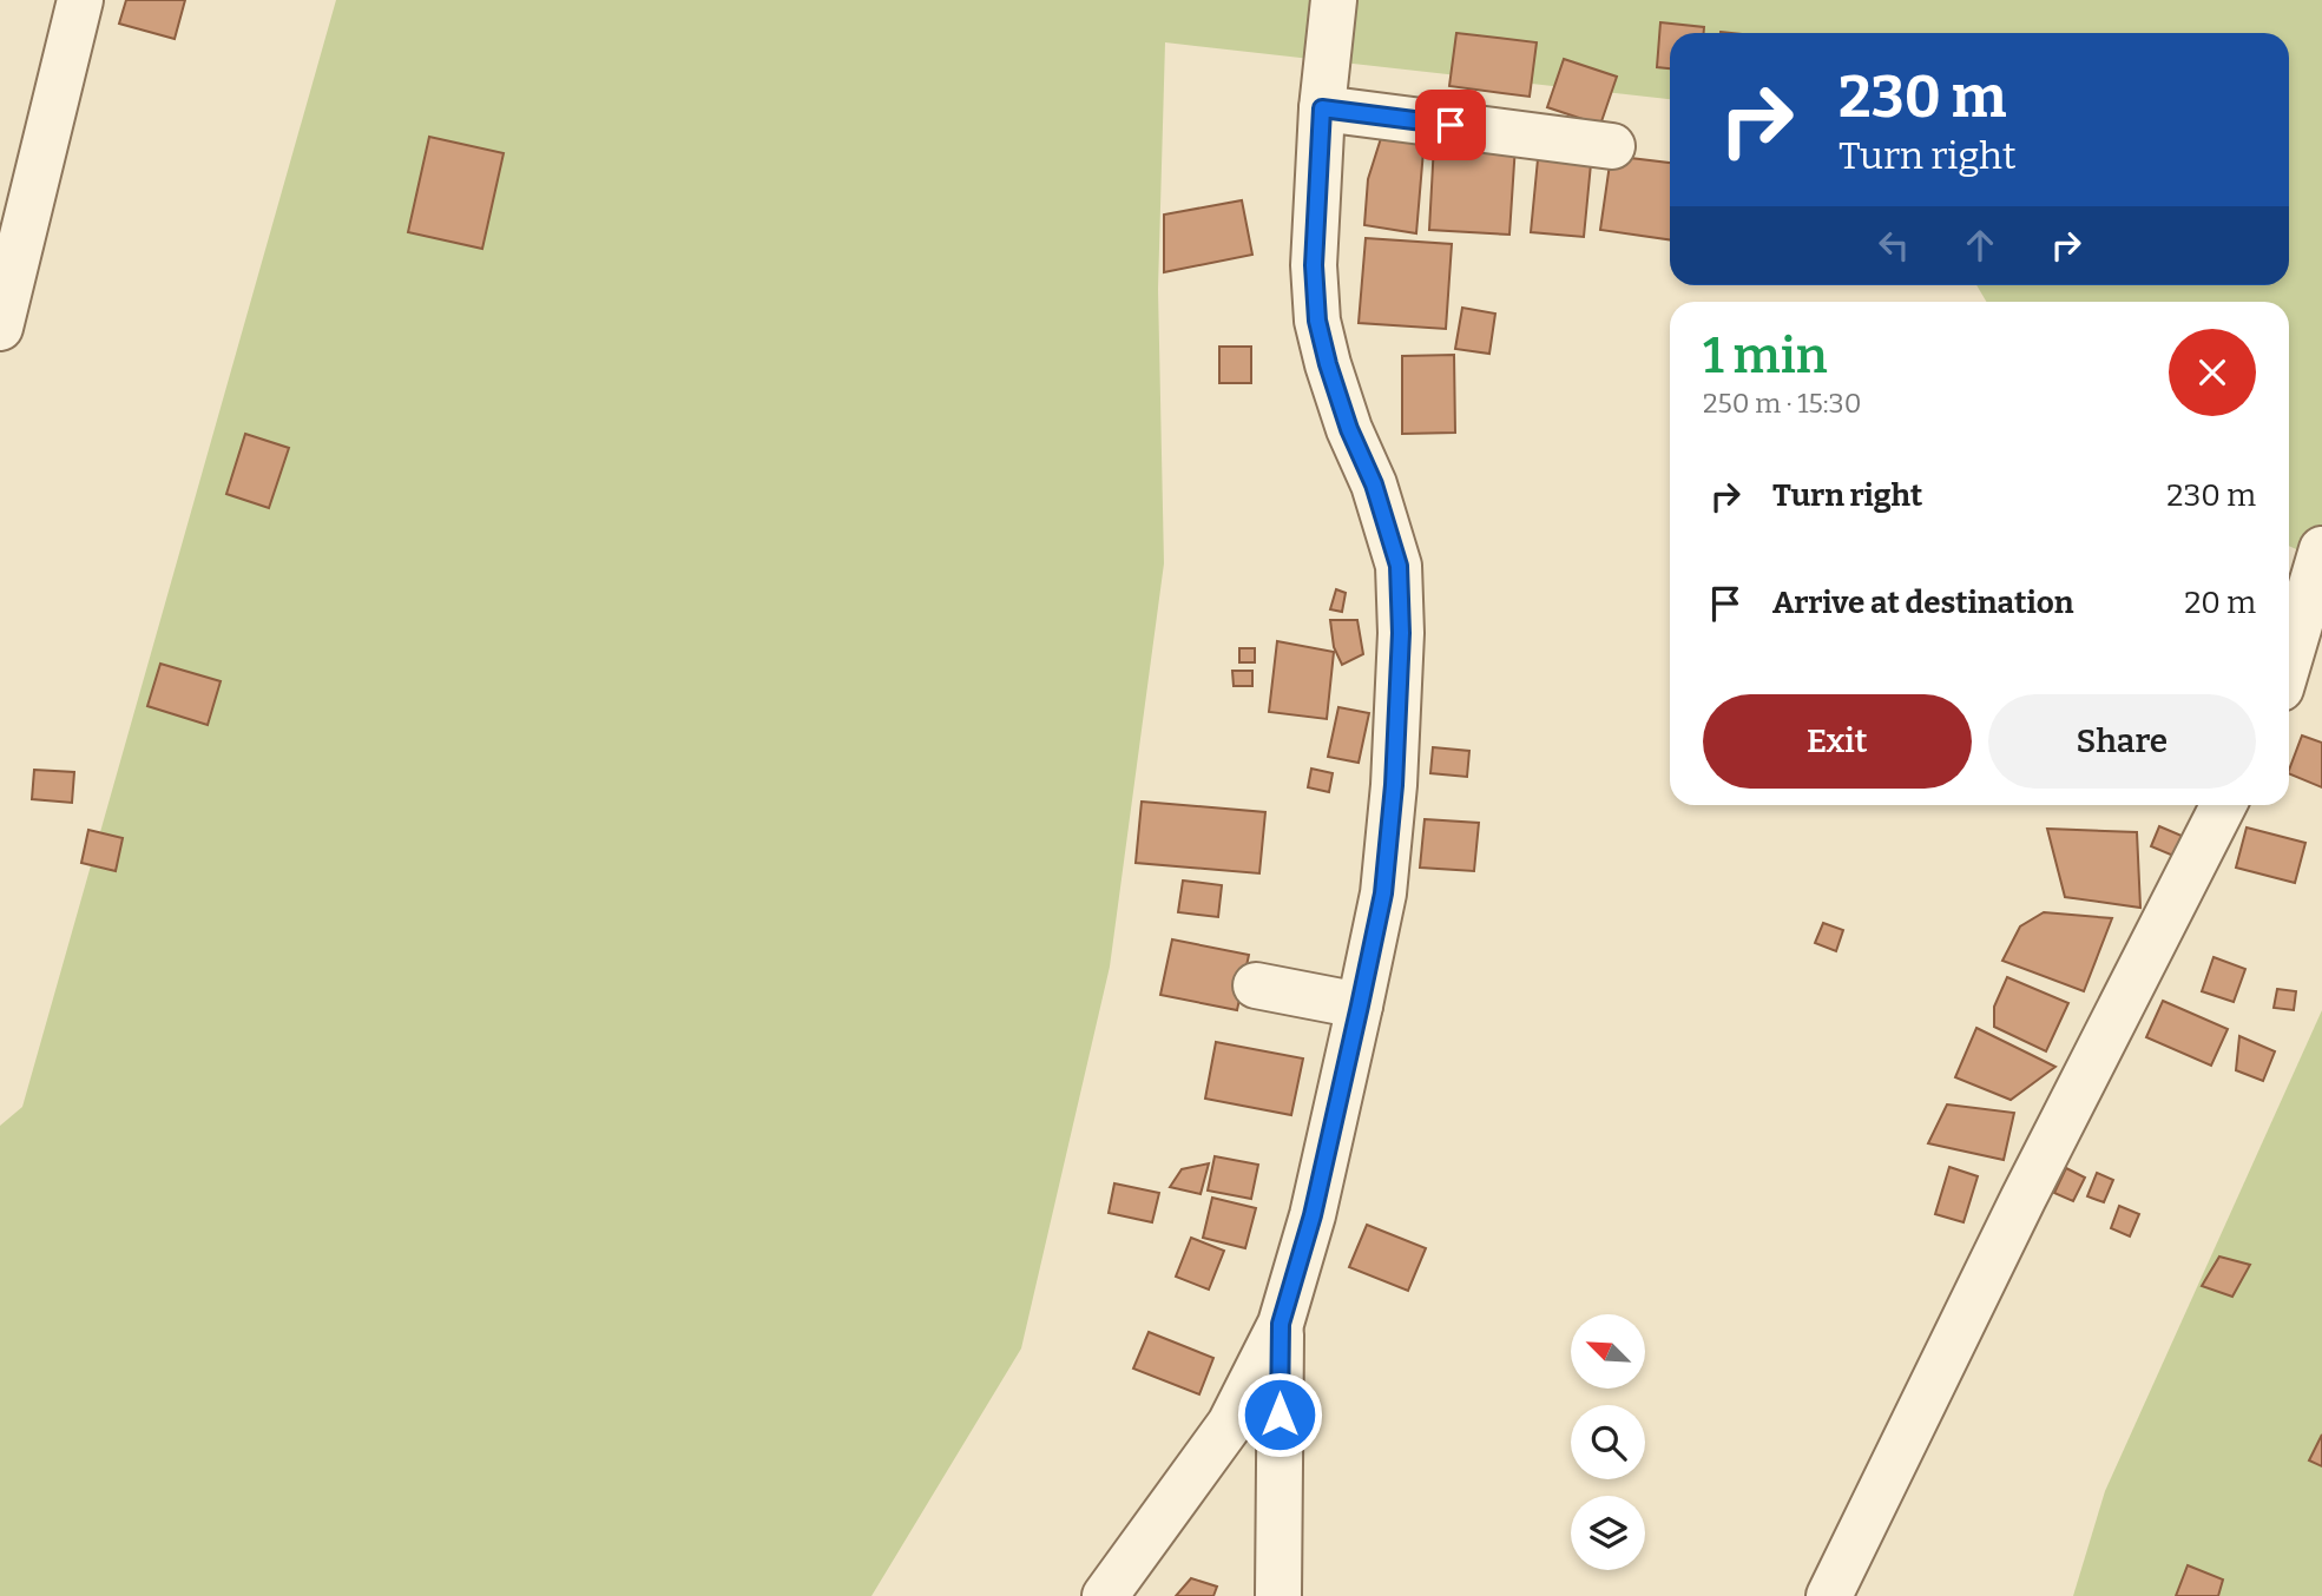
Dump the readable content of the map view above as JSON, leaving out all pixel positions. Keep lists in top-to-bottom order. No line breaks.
{"north":"top left","page":{"turn":["230 m","Turn right"],"heading":["1 min","250 m · 15:30"],"list":[{"name":"Turn right","value":"230 m"},{"name":"Arrive at destination","value":"20 m"}],"buttons":["Exit","Share"]}}
